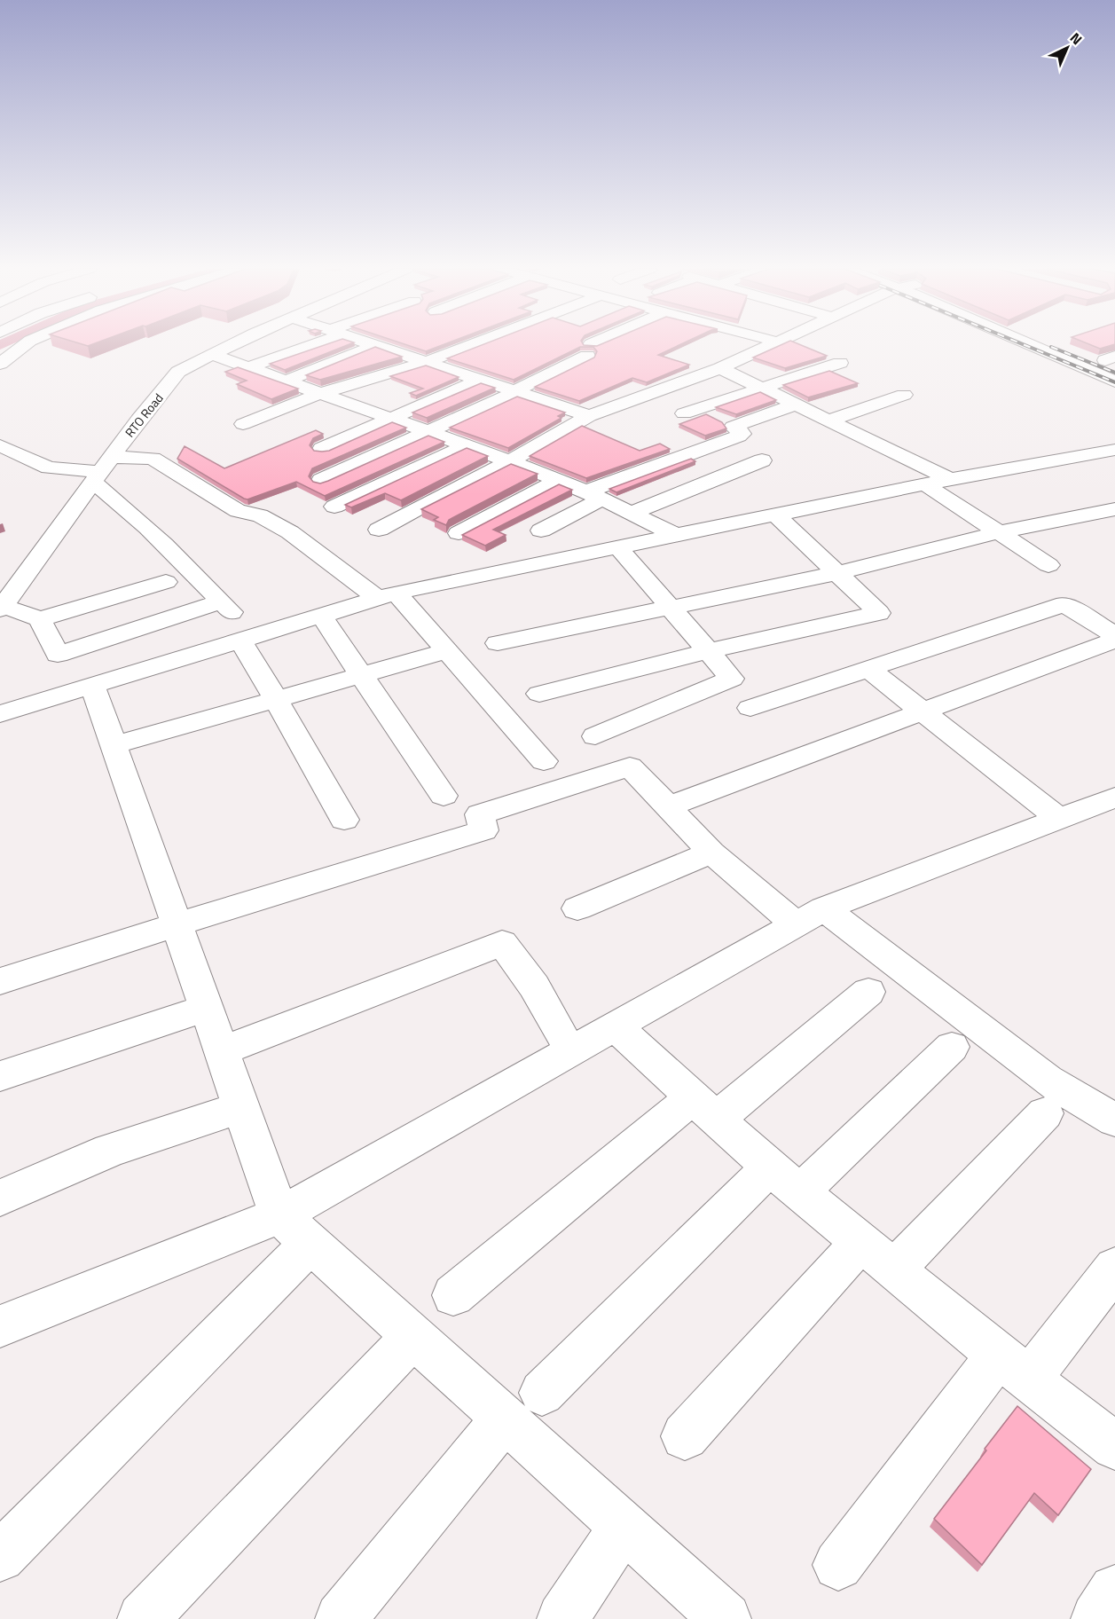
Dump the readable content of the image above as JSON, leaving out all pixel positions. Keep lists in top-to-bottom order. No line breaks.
{"streets":{"street":["RTO Road"]},"north":"top right"}
